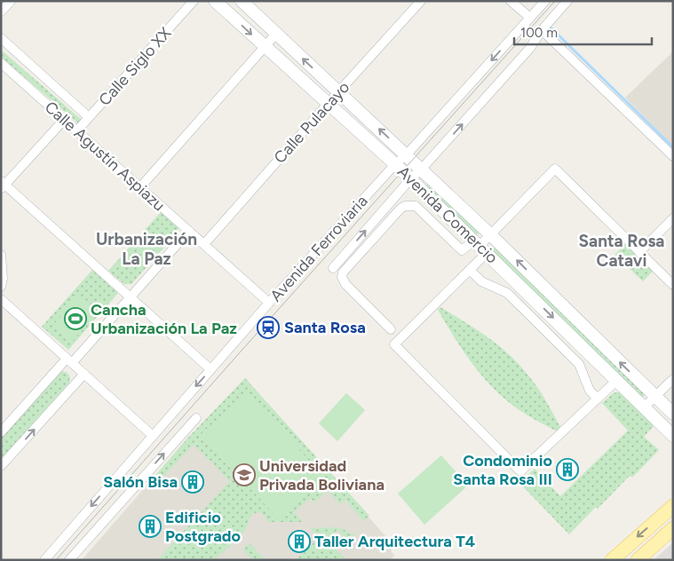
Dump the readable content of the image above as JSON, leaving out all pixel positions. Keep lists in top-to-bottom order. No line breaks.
{"streets":{"street":["Calle Siglo XX","Calle Pulacayo","Calle Agustín Aspiazu","Avenida Comercio","Avenida Ferroviaria"]},"crossings":[["Calle Siglo XX","Calle Agustín Aspiazu"],["Calle Pulacayo","Calle Agustín Aspiazu"],["Calle Pulacayo","Avenida Comercio"],["Calle Agustín Aspiazu","Avenida Ferroviaria"],["Avenida Comercio","Avenida Ferroviaria"]],"districts":["Urbanización La Paz","Santa Rosa Catavi"],"places":{"sports":["Cancha Urbanización La Paz"],"station":["Santa Rosa"],"building":["Condominio Santa Rosa III","Salón Bisa","Edificio Postgrado","Taller Arquitectura T4"],"school or university":["Universidad Privada Boliviana"]},"scale_bar":"100 m"}
